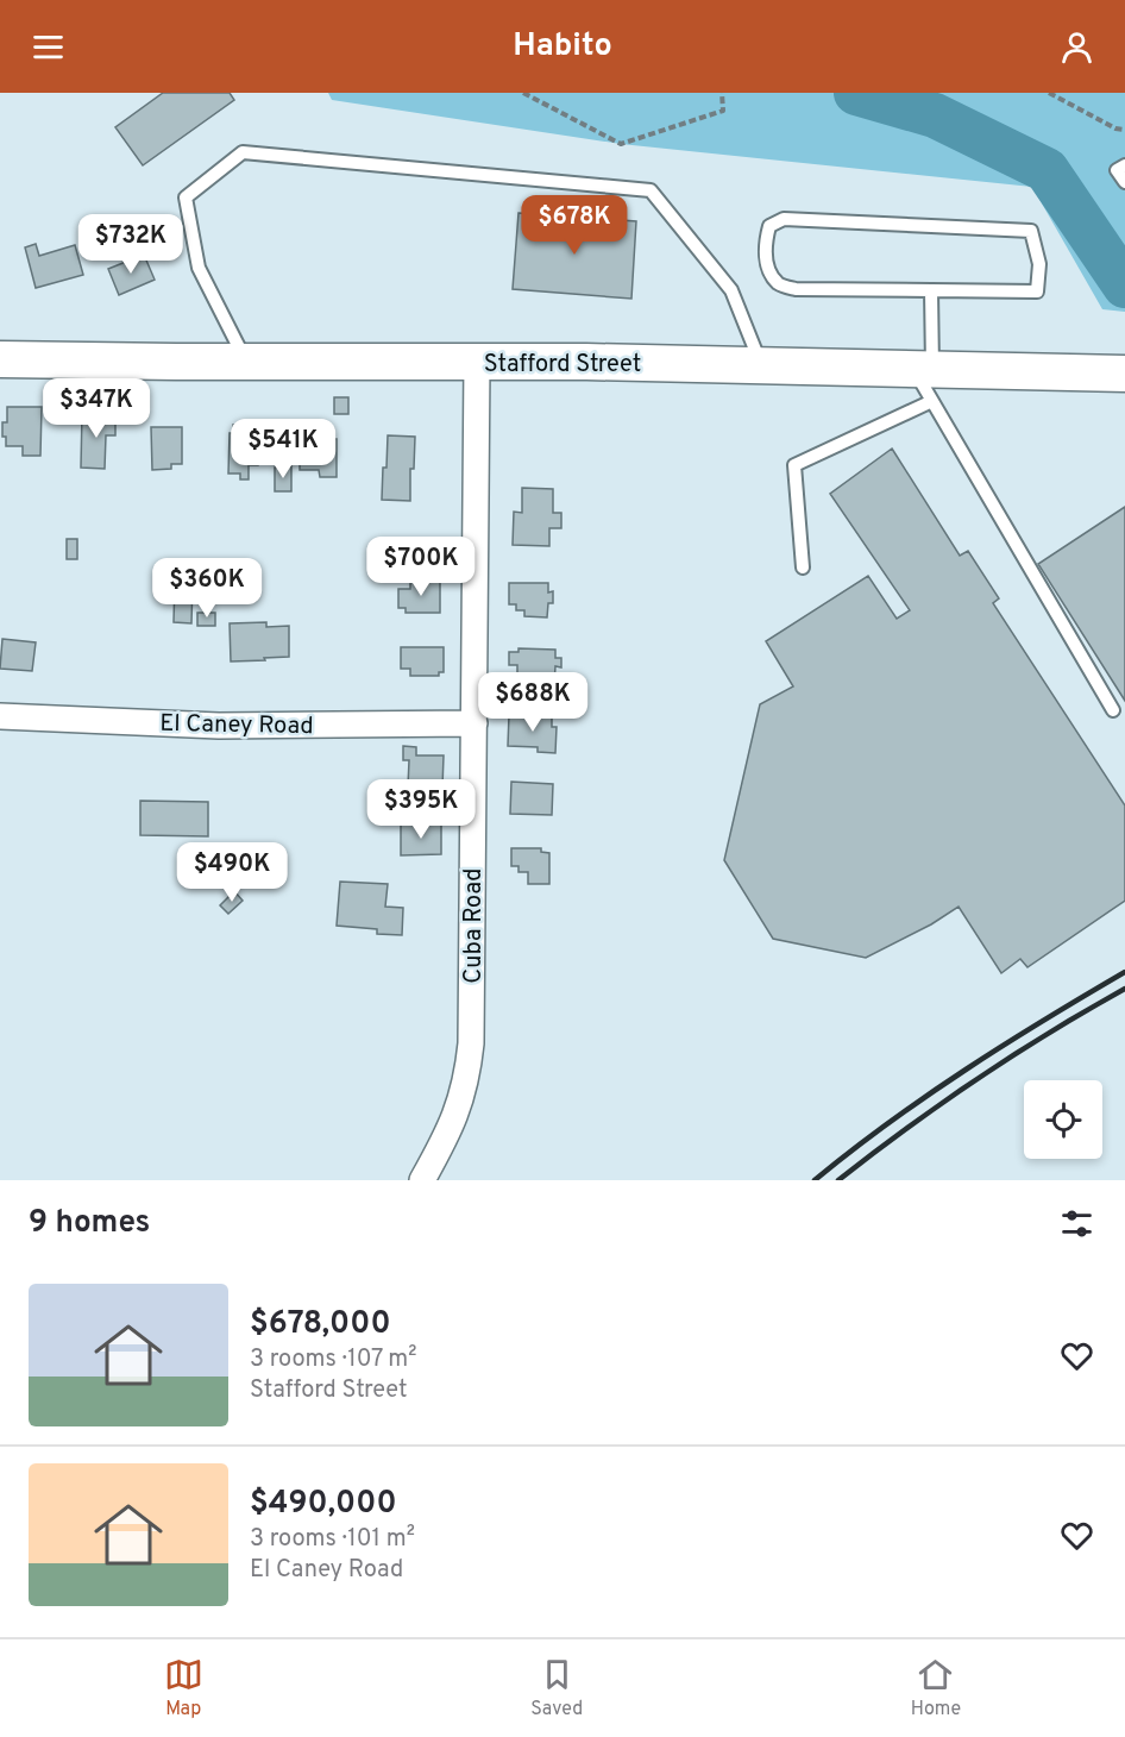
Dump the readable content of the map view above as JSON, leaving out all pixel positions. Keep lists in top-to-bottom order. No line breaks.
{"streets":{"main road":["Stafford Street"],"street":["El Caney Road","Cuba Road"]},"crossings":[["Stafford Street","Cuba Road"],["El Caney Road","Cuba Road"]],"page":{"header":"Habito","price":["$678K","$732K","$347K","$541K","$700K","$360K","$688K","$395K","$490K"],"heading":"9 homes","list":[{"name":"$678,000","note":"3 rooms · 107 m² · Stafford Street"},{"name":"$490,000","note":"3 rooms · 101 m² · El Caney Road"}],"tabs":["Map","Saved","Home"]}}
